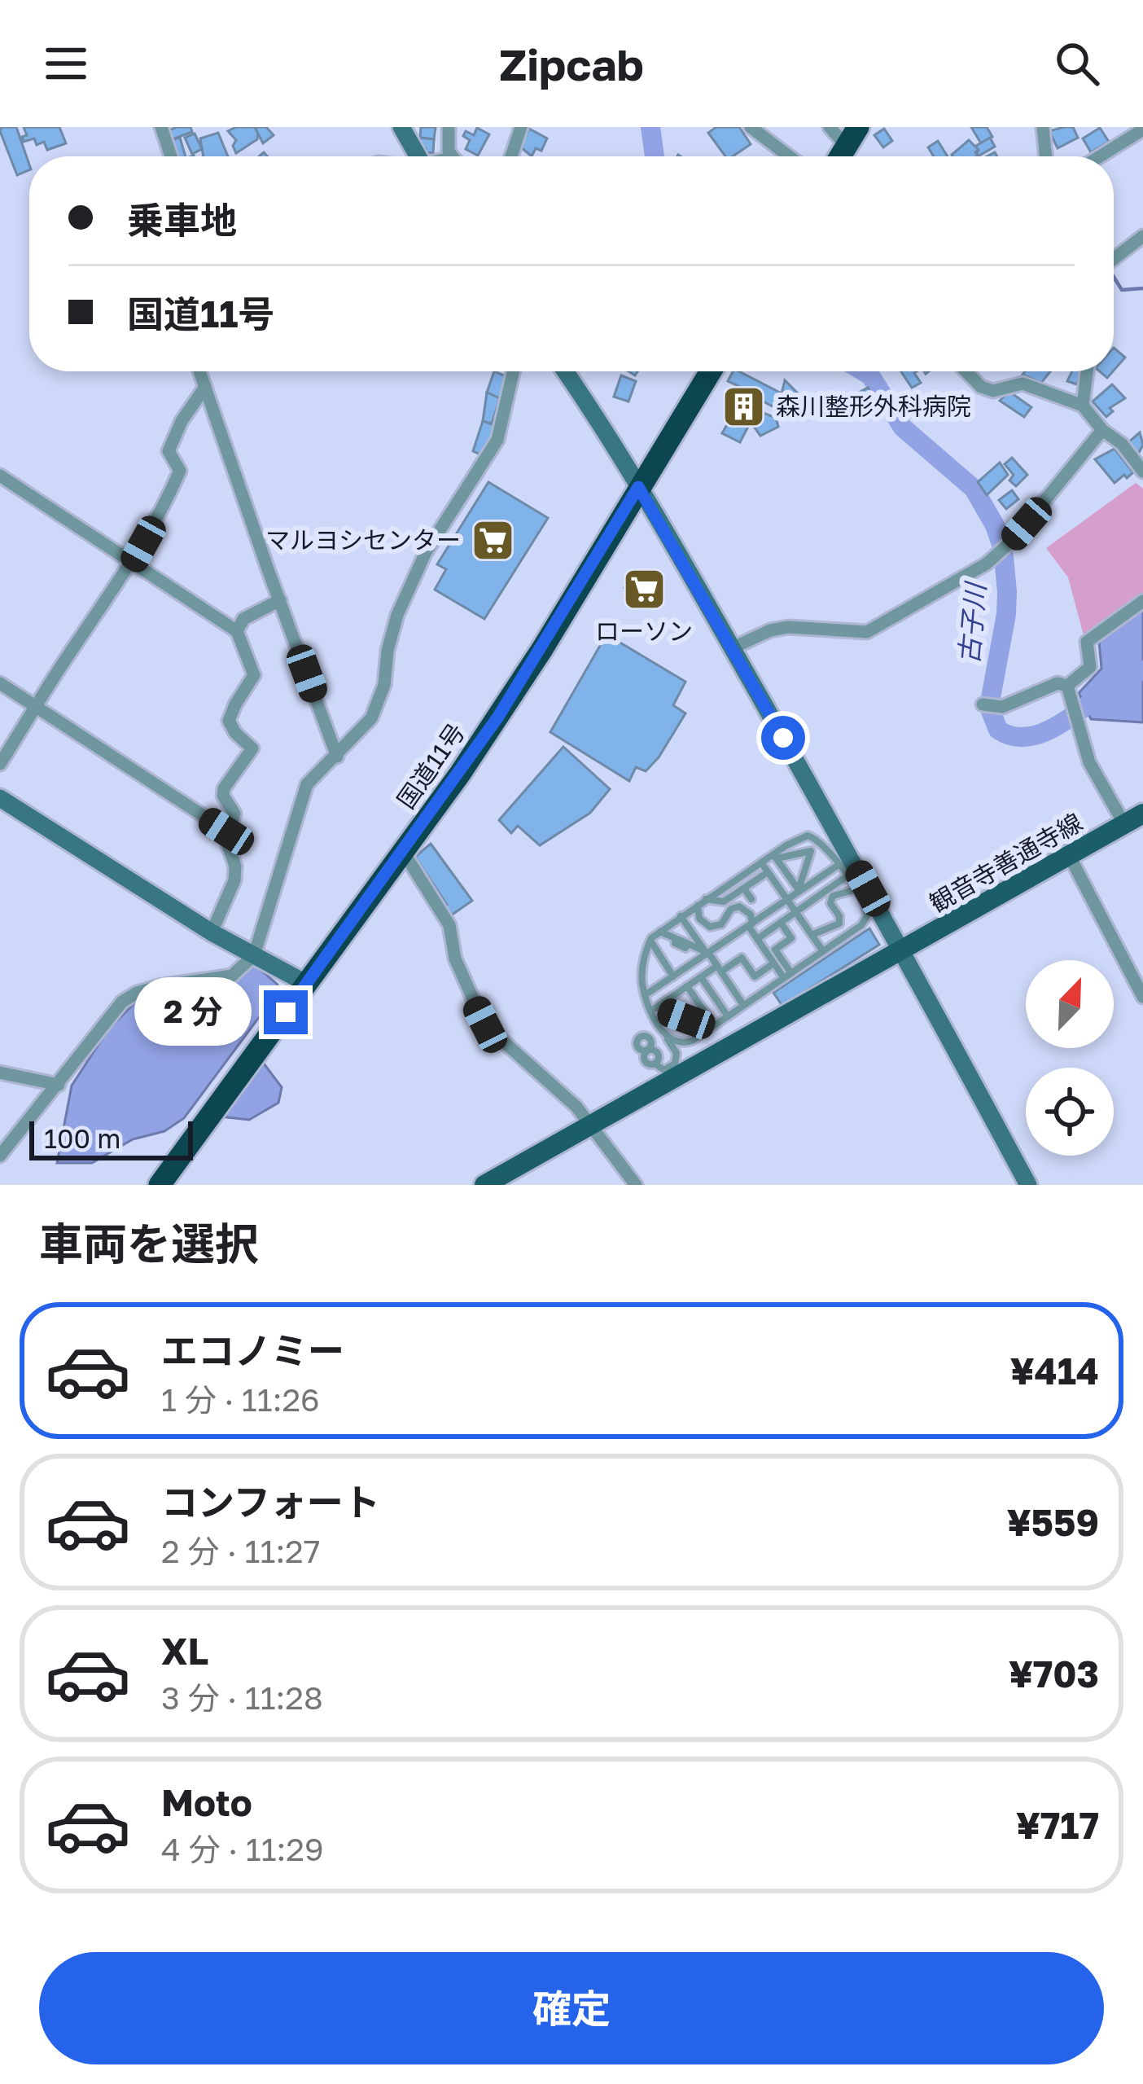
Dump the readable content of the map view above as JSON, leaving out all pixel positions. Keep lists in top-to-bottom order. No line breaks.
{"streets":{"highway":["国道11号"],"main road":["観音寺善通寺線"]},"water":["古子川"],"places":{"building":["森川整形外科病院"],"supermarket":["マルヨシセンター","ローソン"]},"scale_bar":"100 m","north":"top right","page":{"header":"Zipcab","banner":["乗車地","国道11号"],"bubble":"2 分","scale":"100 m","heading":"車両を選択","list":[{"name":"エコノミー","note":"1 分 · 11:26","value":"¥414"},{"name":"コンフォート","note":"2 分 · 11:27","value":"¥559"},{"name":"XL","note":"3 分 · 11:28","value":"¥703"},{"name":"Moto","note":"4 分 · 11:29","value":"¥717"}],"buttons":"確定"}}
